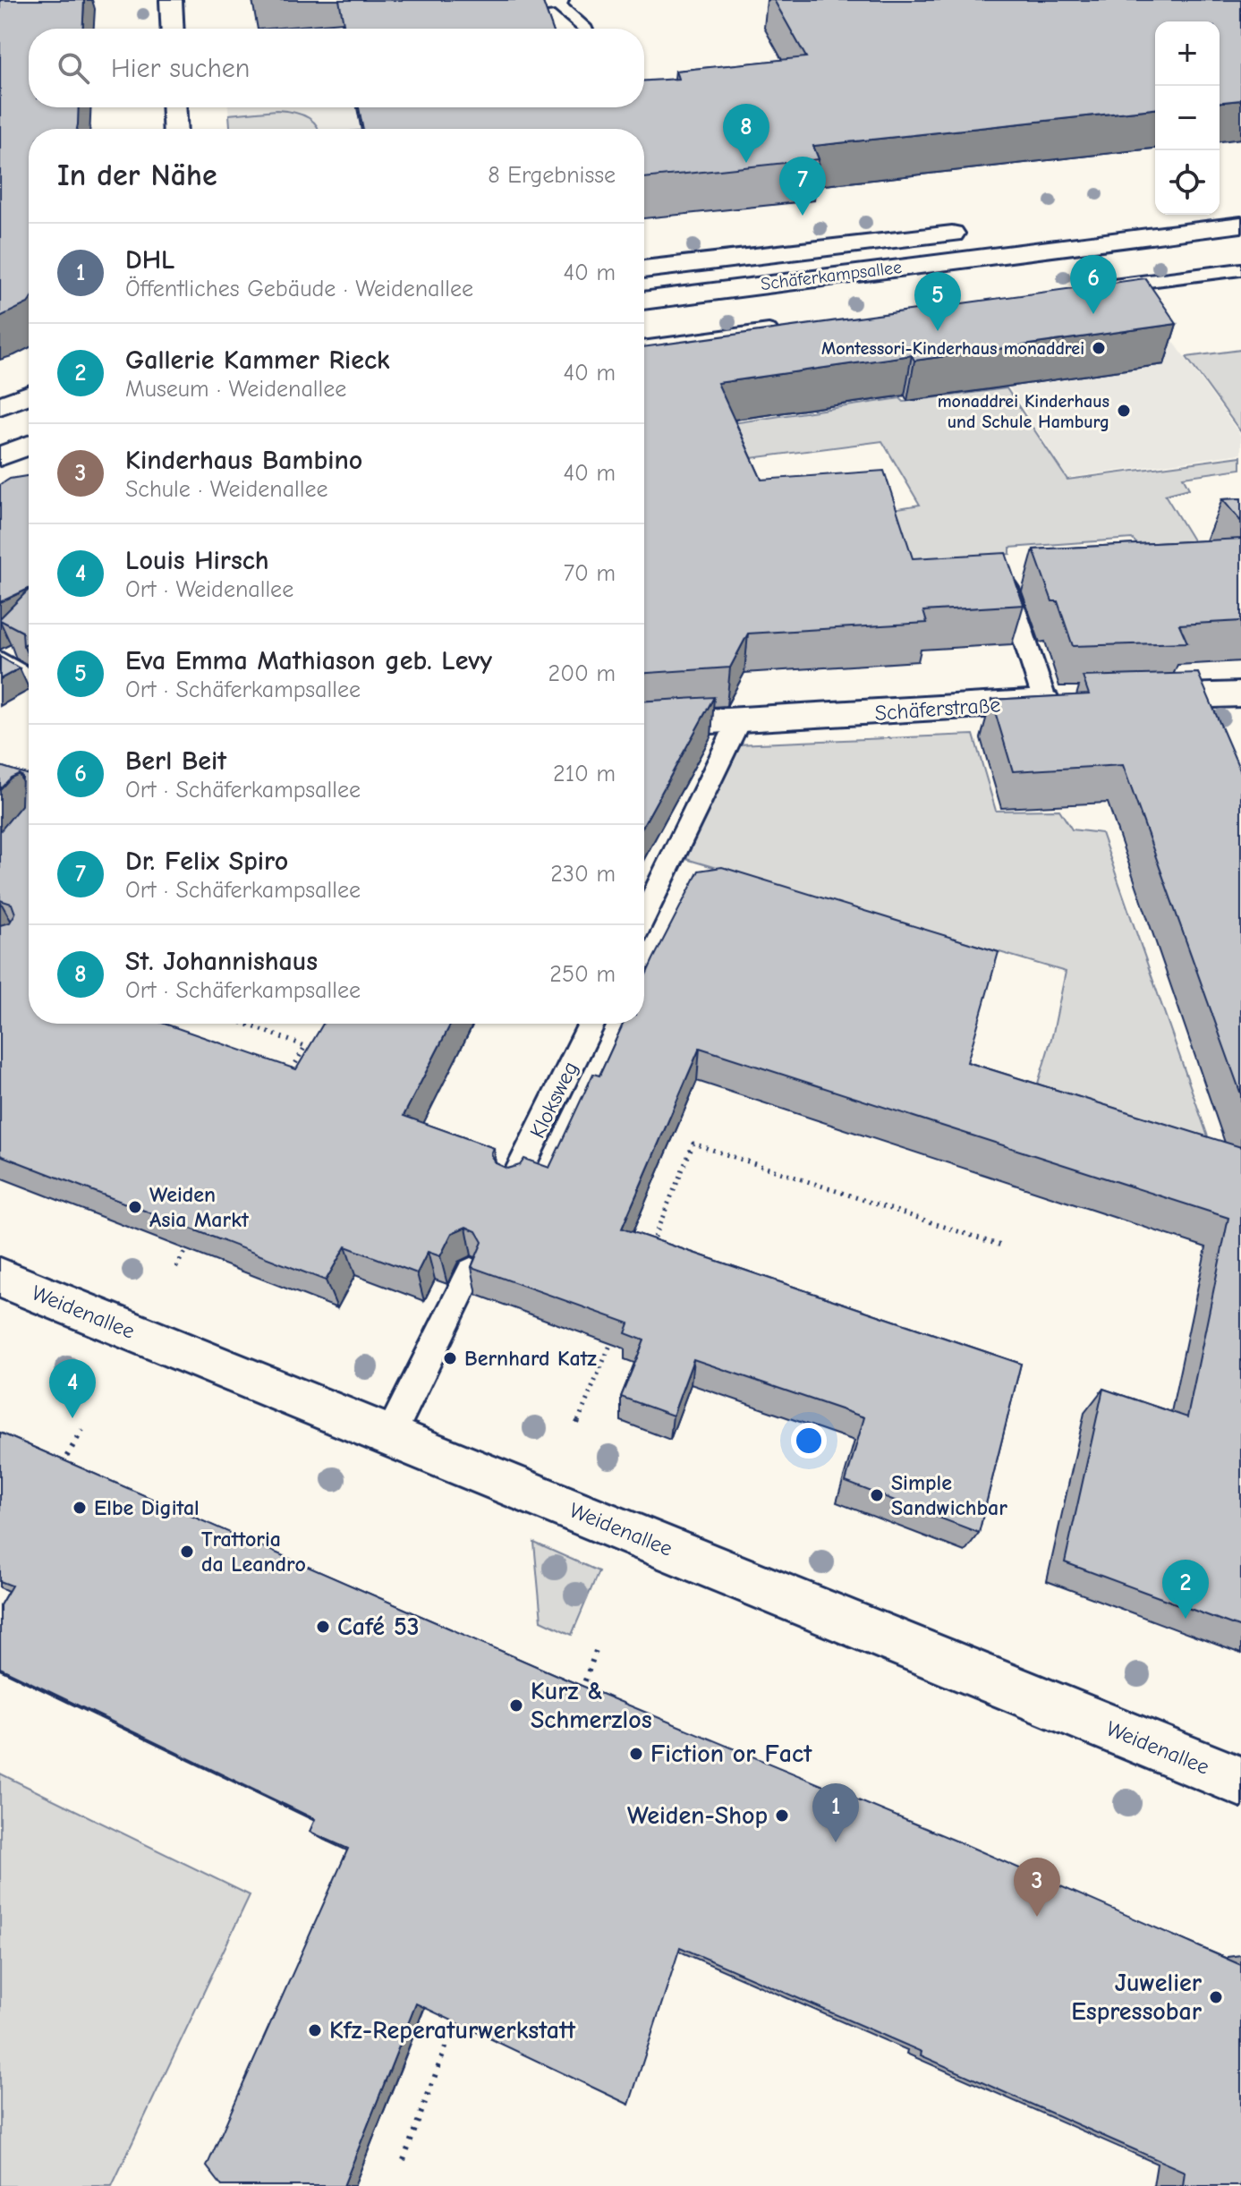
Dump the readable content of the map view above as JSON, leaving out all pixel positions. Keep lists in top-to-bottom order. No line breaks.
{"streets":{"street":["Schäferkampsallee","Schäferstraße","Weidenallee"],"lane":["Kloksweg"]},"places":["Montessori-Kinderhaus monaddrei","monaddrei Kinderhaus und Schule Hamburg","Weiden Asia Markt","Bernhard Katz","Simple Sandwichbar","Elbe Digital","Trattoria da Leandro","Café 53","Kurz & Schmerzlos","Fiction or Fact","Weiden-Shop","Juwelier Espressobar","Kfz-Reperaturwerkstatt"],"page":{"map_buttons":["+","−"],"search":"Hier suchen","pins":["8","7","6","5","4","2","1","3"],"heading":["In der Nähe","8 Ergebnisse"],"list":[{"mark":"1","name":"DHL","note":"Öffentliches Gebäude · Weidenallee","value":"40 m"},{"mark":"2","name":"Gallerie Kammer Rieck","note":"Museum · Weidenallee","value":"40 m"},{"mark":"3","name":"Kinderhaus Bambino","note":"Schule · Weidenallee","value":"40 m"},{"mark":"4","name":"Louis Hirsch","note":"Ort · Weidenallee","value":"70 m"},{"mark":"5","name":"Eva Emma Mathiason geb. Levy","note":"Ort · Schäferkampsallee","value":"200 m"},{"mark":"6","name":"Berl Beit","note":"Ort · Schäferkampsallee","value":"210 m"},{"mark":"7","name":"Dr. Felix Spiro","note":"Ort · Schäferkampsallee","value":"230 m"},{"mark":"8","name":"St. Johannishaus","note":"Ort · Schäferkampsallee","value":"250 m"}]}}
